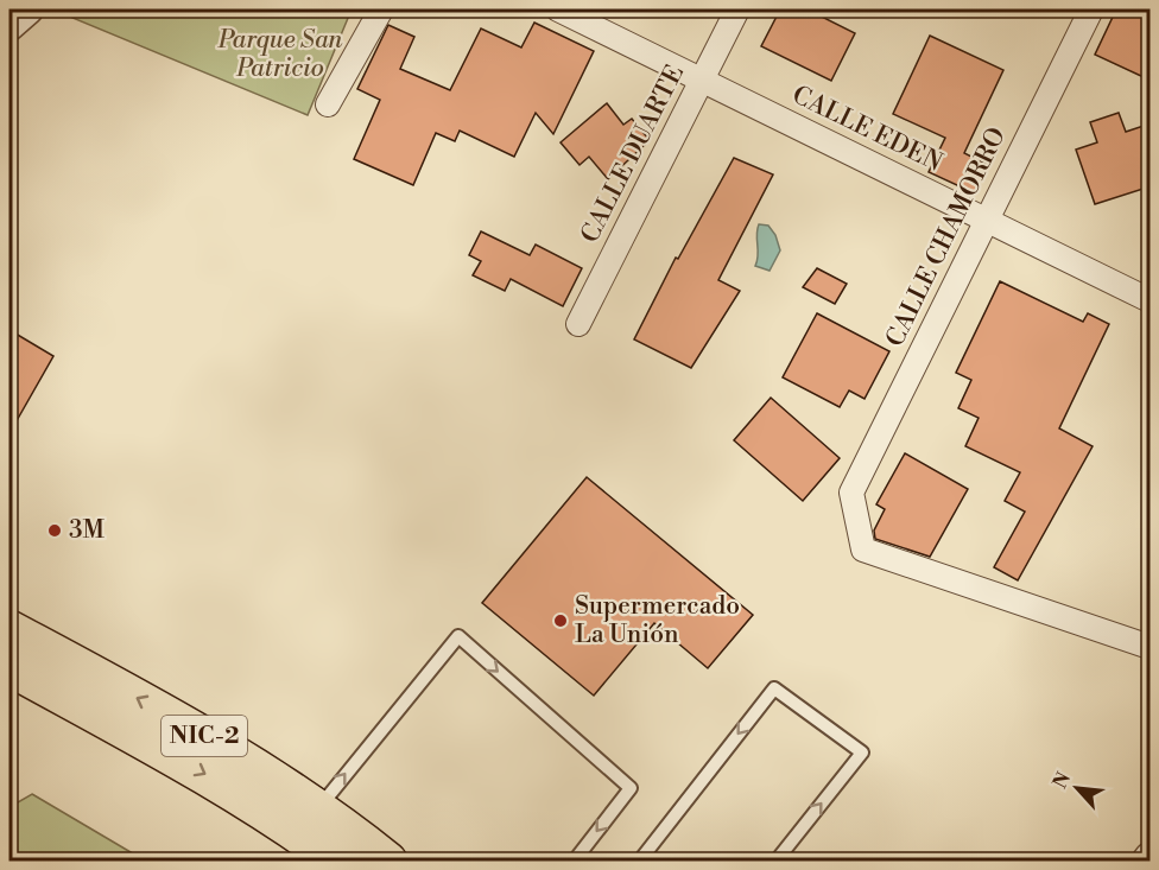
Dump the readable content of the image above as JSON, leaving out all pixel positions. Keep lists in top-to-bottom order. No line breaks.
{"streets":{"highway":["NIC-2"],"street":["CALLE EDEN","CALLE DUARTE","CALLE CHAMORRO"]},"crossings":[["CALLE EDEN","CALLE DUARTE"],["CALLE EDEN","CALLE CHAMORRO"]],"parks":["Parque San Patricio"],"places":["3M","Supermercado La Unión"],"north":"top left"}
